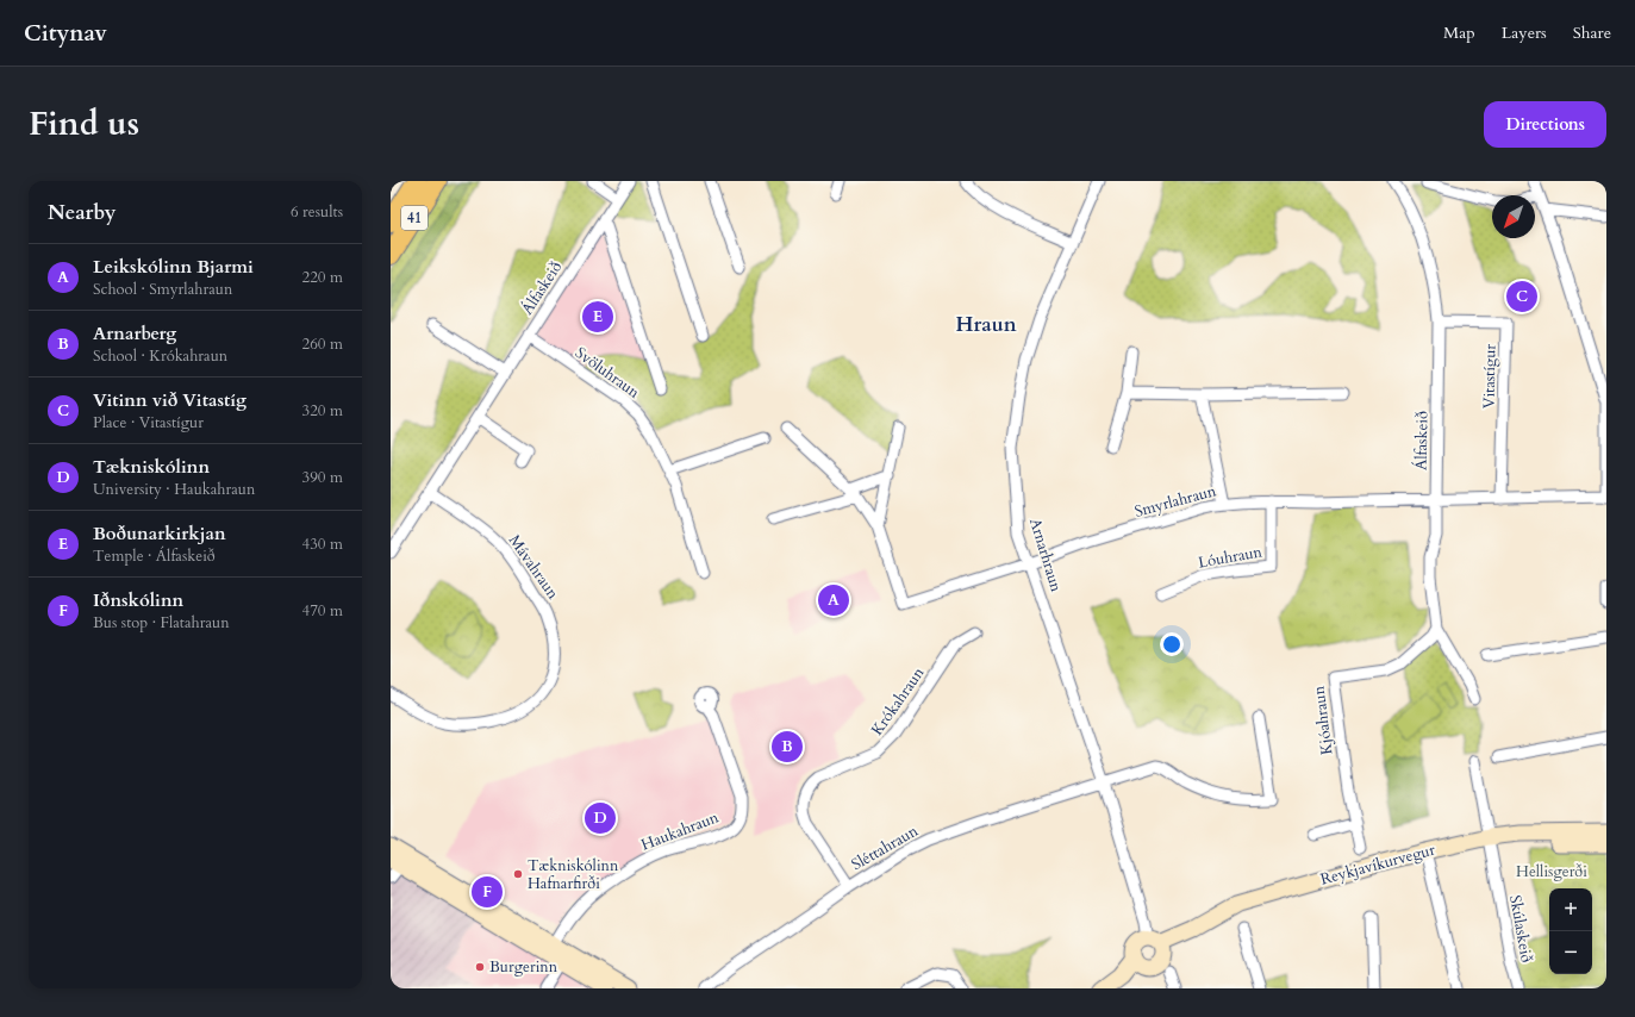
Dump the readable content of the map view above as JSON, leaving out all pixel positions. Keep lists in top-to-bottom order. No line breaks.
{"streets":{"highway":["41"],"main road":["Reykjavíkurvegur"],"street":["Álfaskeið","Svöluhraun","Vitastígur","Smyrlahraun","Arnarhraun","Lóuhraun","Mávahraun","Krókahraun","Kjóahraun","Haukahraun","Sléttahraun","Skúlaskeið"]},"crossings":[["Álfaskeið","Svöluhraun"],["Álfaskeið","Vitastígur"],["Álfaskeið","Smyrlahraun"],["Álfaskeið","Mávahraun"],["Álfaskeið","Kjóahraun"],["Vitastígur","Smyrlahraun"],["Smyrlahraun","Arnarhraun"],["Smyrlahraun","Lóuhraun"],["Arnarhraun","Sléttahraun"],["Arnarhraun","Reykjavíkurvegur"],["Krókahraun","Sléttahraun"],["Reykjavíkurvegur","Skúlaskeið"]],"districts":["Hraun"],"parks":["Hellisgerði"],"places":["Tækniskólinn Hafnarfirði","Burgerinn"],"north":"bottom left","page":{"header":"Citynav","nav":["Map","Layers","Share"],"title":"Find us","buttons":"Directions","heading":["Nearby","6 results"],"list":[{"mark":"A","name":"Leikskólinn Bjarmi","note":"School · Smyrlahraun","value":"220 m"},{"mark":"B","name":"Arnarberg","note":"School · Krókahraun","value":"260 m"},{"mark":"C","name":"Vitinn við Vitastíg","note":"Place · Vitastígur","value":"320 m"},{"mark":"D","name":"Tækniskólinn","note":"University · Haukahraun","value":"390 m"},{"mark":"E","name":"Boðunarkirkjan","note":"Temple · Álfaskeið","value":"430 m"},{"mark":"F","name":"Iðnskólinn","note":"Bus stop · Flatahraun","value":"470 m"}],"pins":["C","E","A","B","D","F"],"map_buttons":["+","−"]}}
